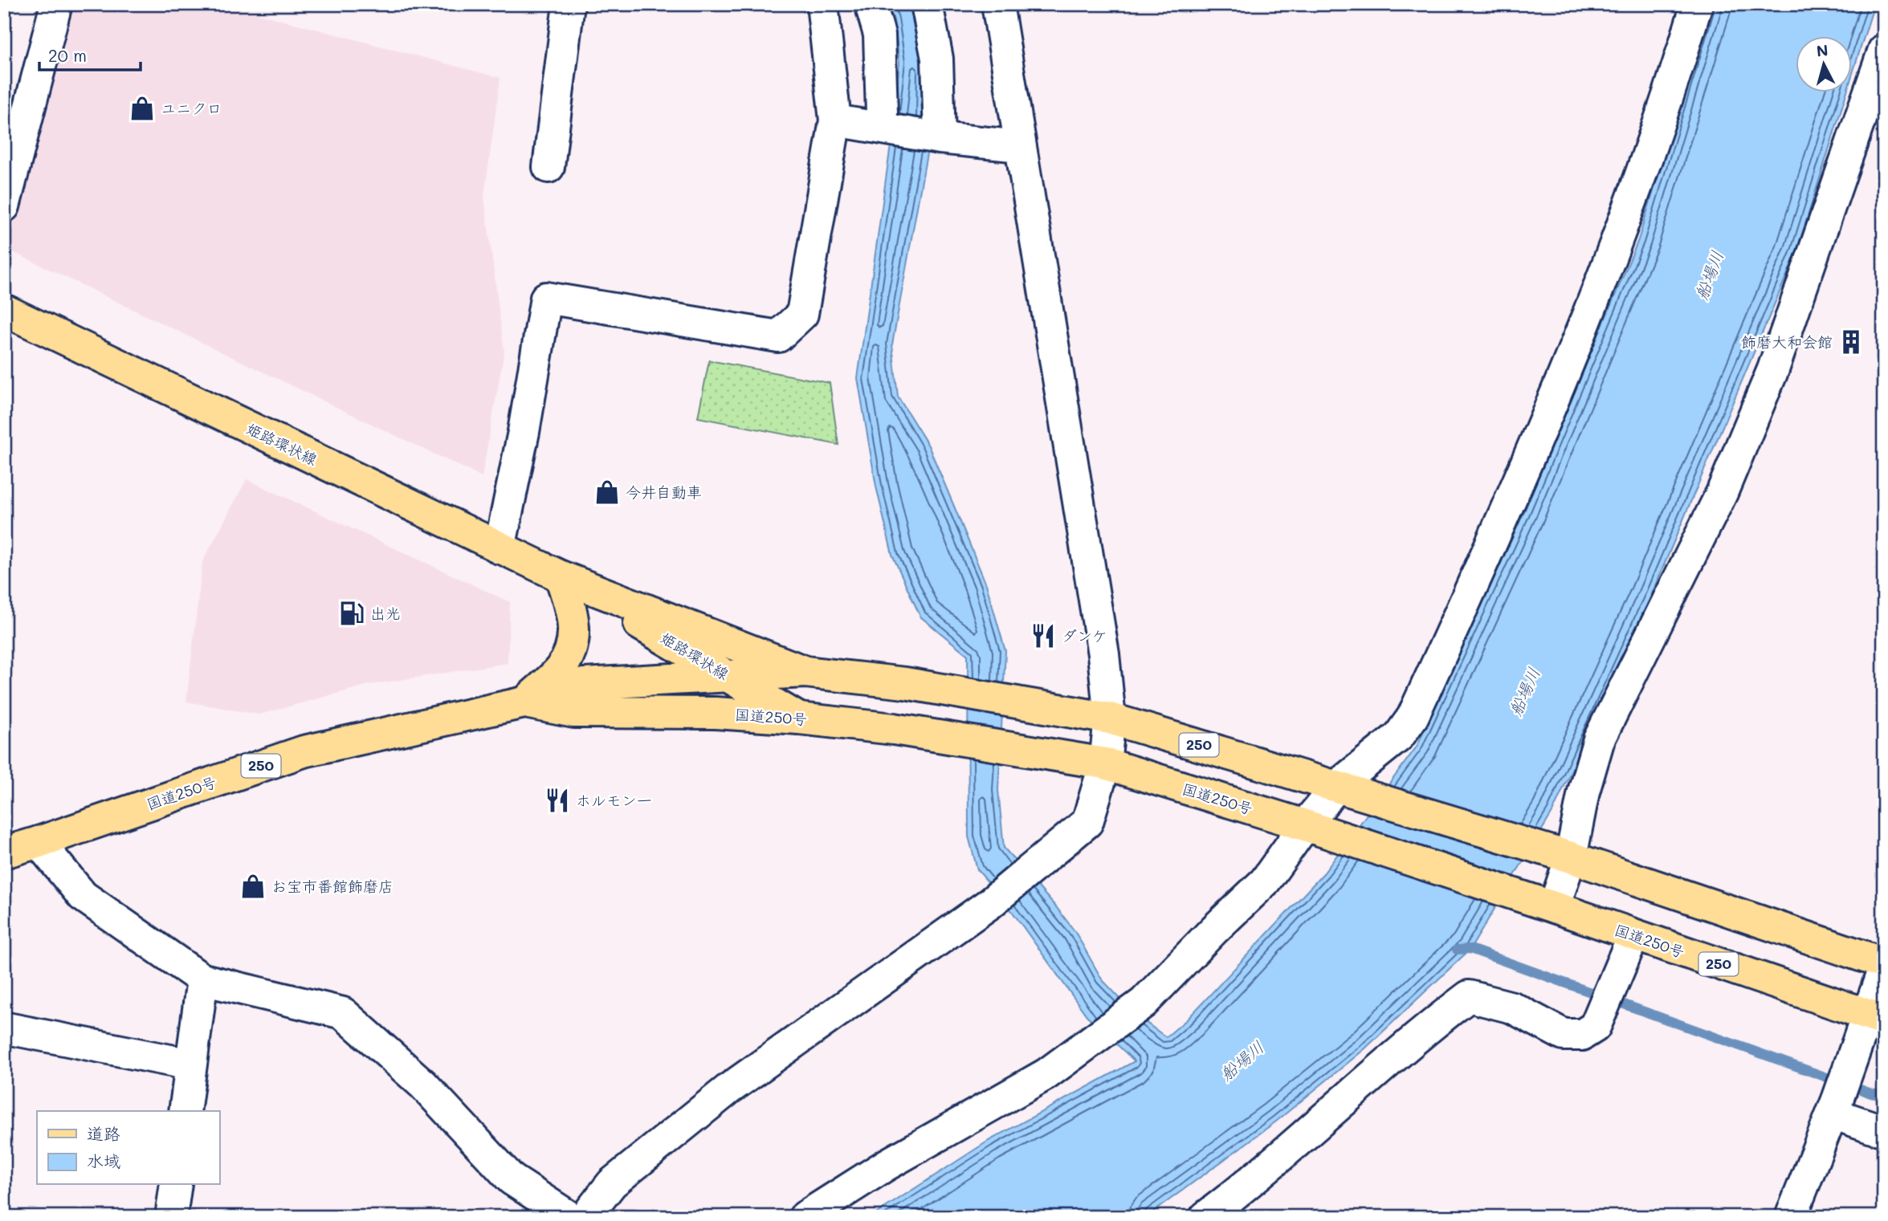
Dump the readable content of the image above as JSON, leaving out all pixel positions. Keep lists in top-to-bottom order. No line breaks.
{"streets":{"main road":["姫路環状線","国道250号","250"]},"crossings":[["姫路環状線","国道250号"]],"water":["船場川"],"places":{"shop":["ユニクロ","今井自動車","お宝市番館飾磨店"],"building":["飾磨大和会館"],"fuel station":["出光"],"restaurant":["ダンケ","ホルモン一"]},"legend":["道路","水域"],"scale_bar":"20 m","north":"top"}
